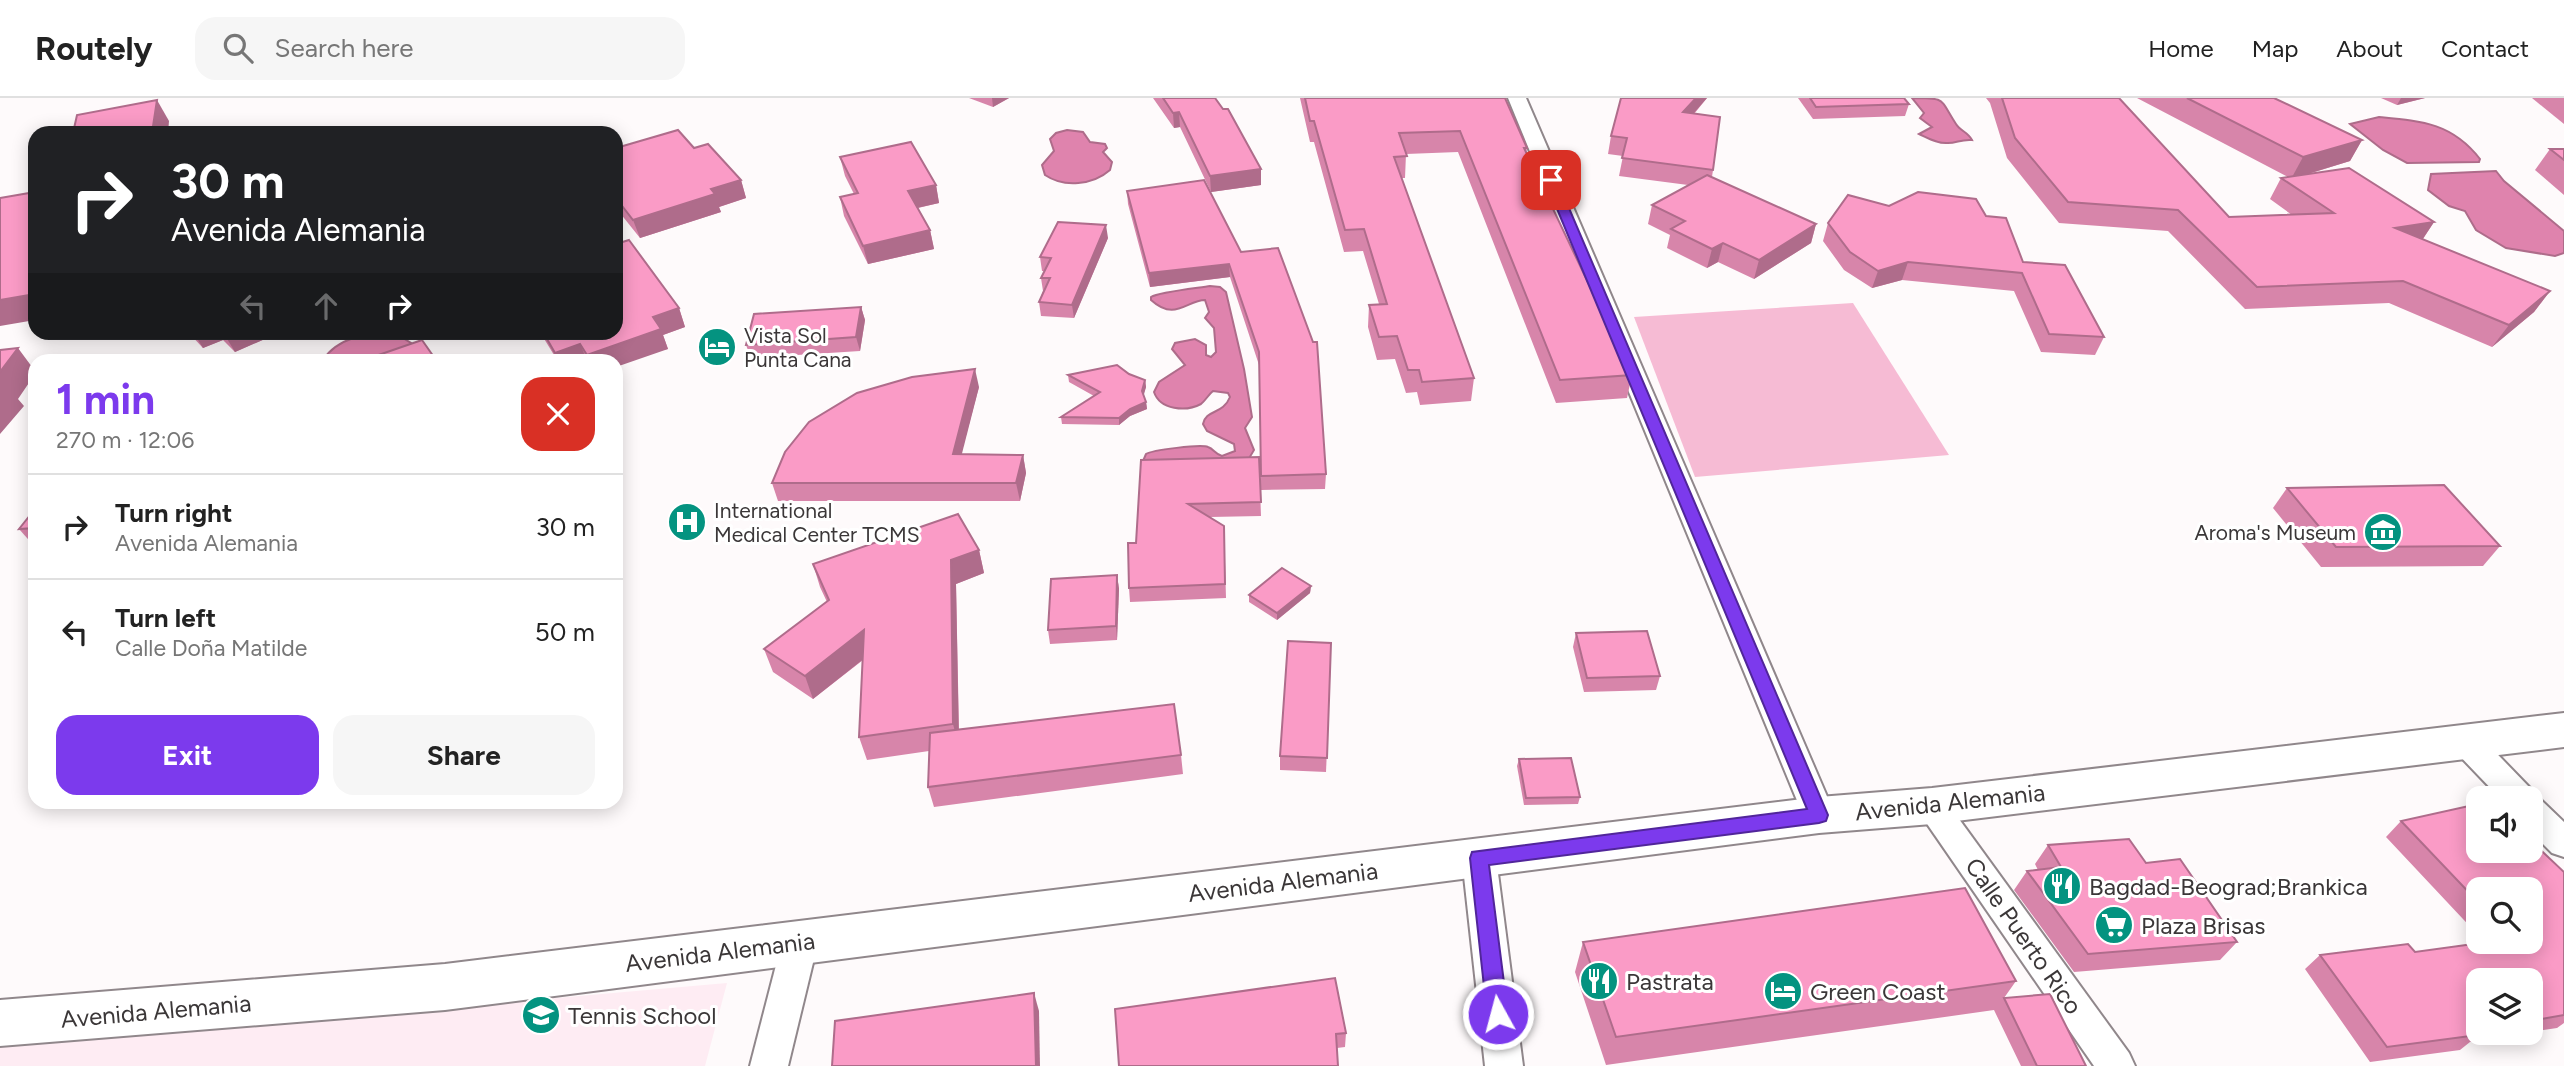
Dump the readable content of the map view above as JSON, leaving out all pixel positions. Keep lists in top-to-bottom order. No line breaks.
{"streets":{"street":["Avenida Alemania","Calle Puerto Rico"]},"crossings":[["Avenida Alemania","Calle Puerto Rico"]],"places":{"hotel":["Vista Sol Punta Cana","Green Coast"],"hospital":["International Medical Center TCMS"],"museum":["Aroma's Museum"],"restaurant":["Bagdad-Beograd;Brankica","Pastrata"],"supermarket":["Plaza Brisas"],"school or university":["Tennis School"]},"page":{"header":"Routely","search":"Search here","nav":["Home","Map","About","Contact"],"turn":["30 m","Avenida Alemania"],"heading":["1 min","270 m · 12:06"],"list":[{"name":"Turn right","note":"Avenida Alemania","value":"30 m"},{"name":"Turn left","note":"Calle Doña Matilde","value":"50 m"}],"buttons":["Exit","Share"]}}
